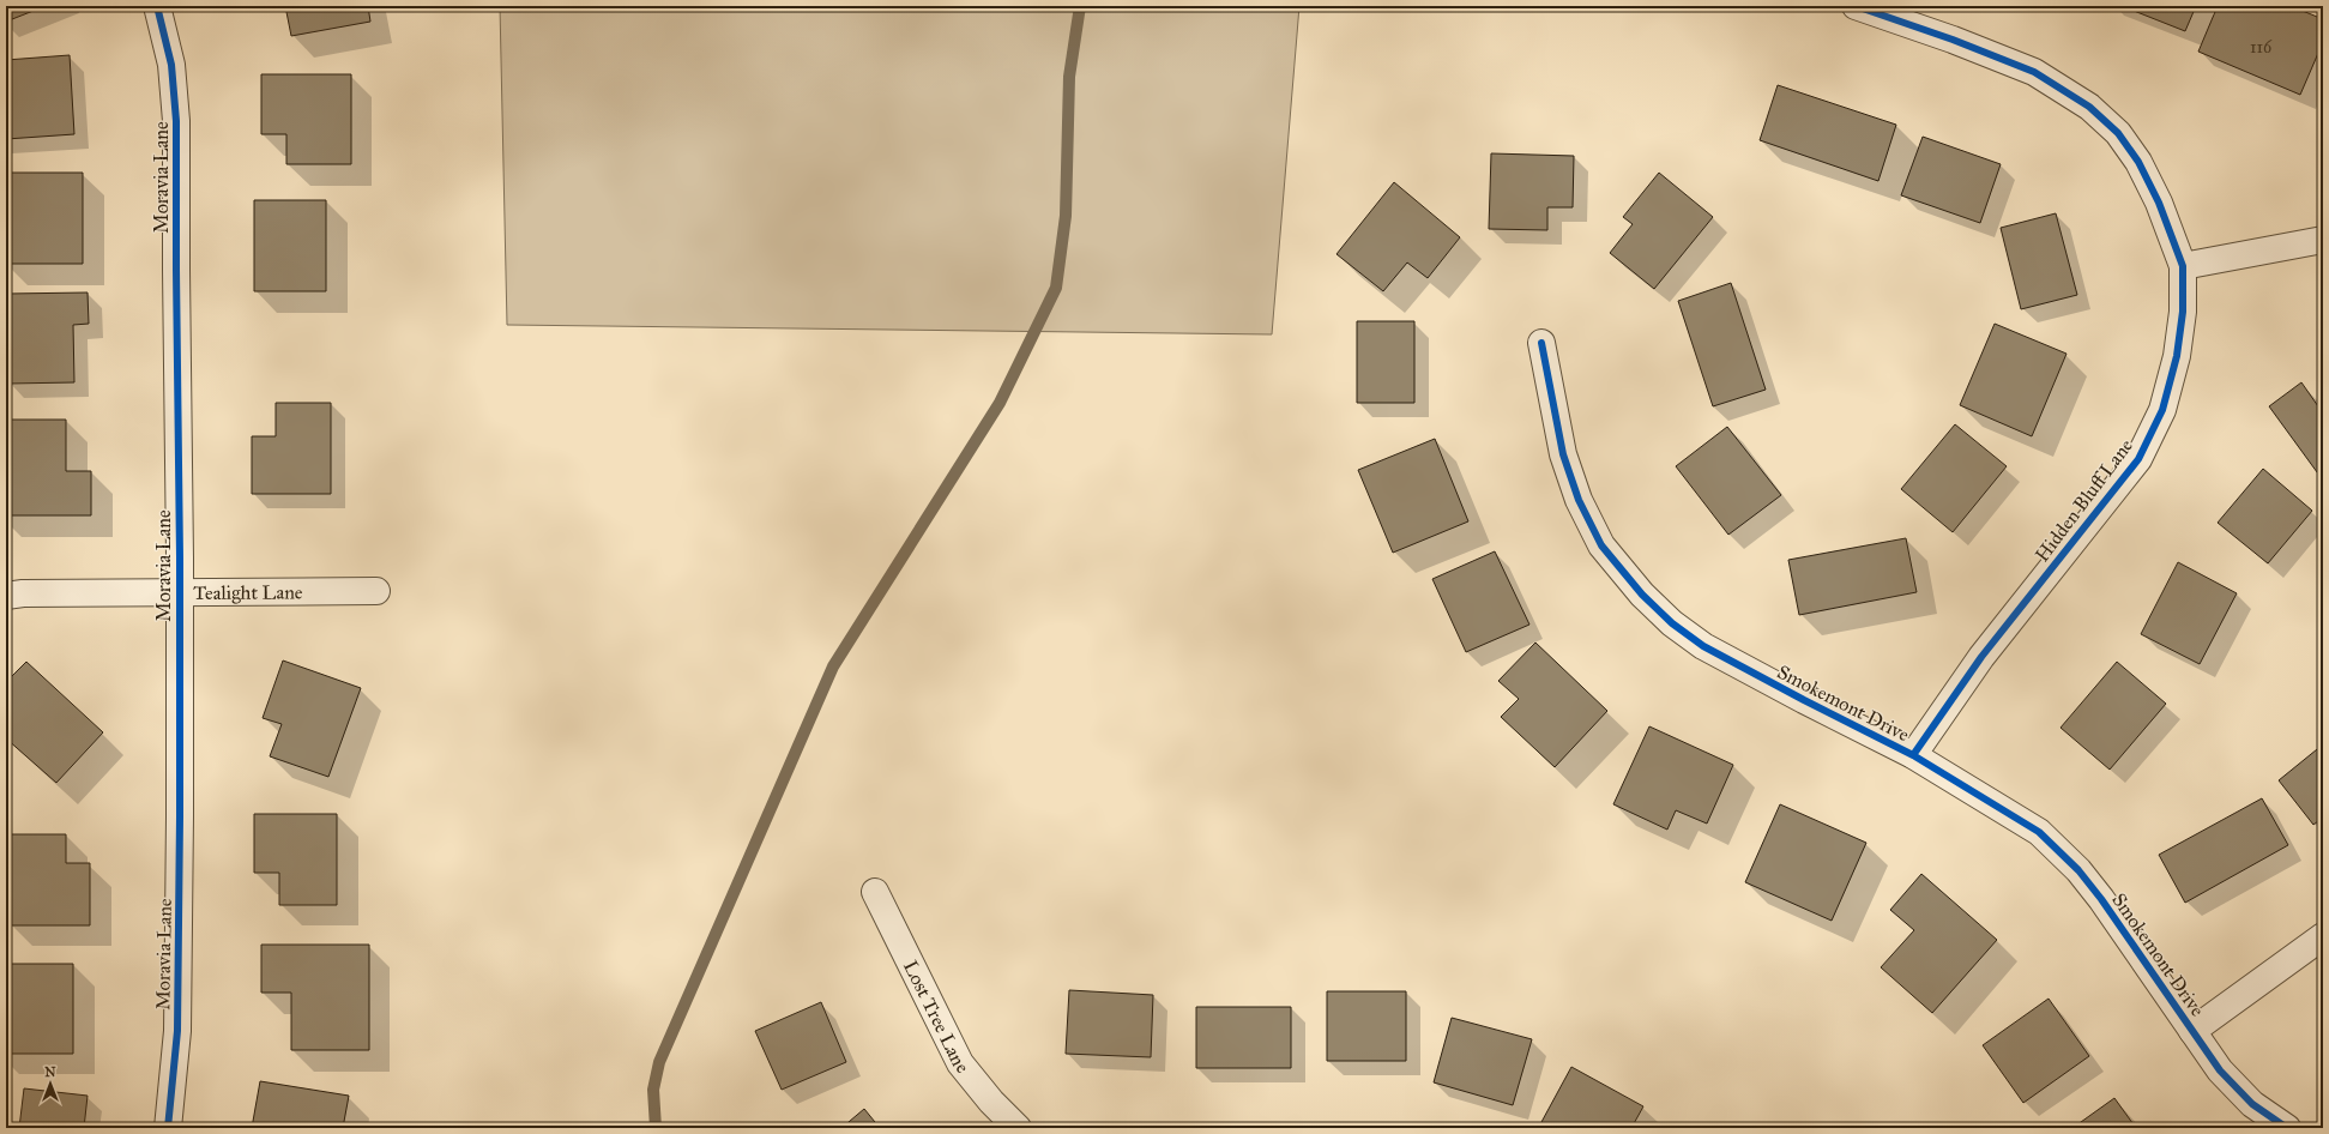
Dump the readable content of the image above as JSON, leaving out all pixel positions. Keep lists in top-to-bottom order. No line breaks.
{"streets":{"street":["Moravia Lane","Hidden Bluff Lane","Tealight Lane","Smokemont Drive","Lost Tree Lane"]},"crossings":[["Moravia Lane","Tealight Lane"],["Hidden Bluff Lane","Smokemont Drive"]],"house_numbers":["116"],"north":"top"}
